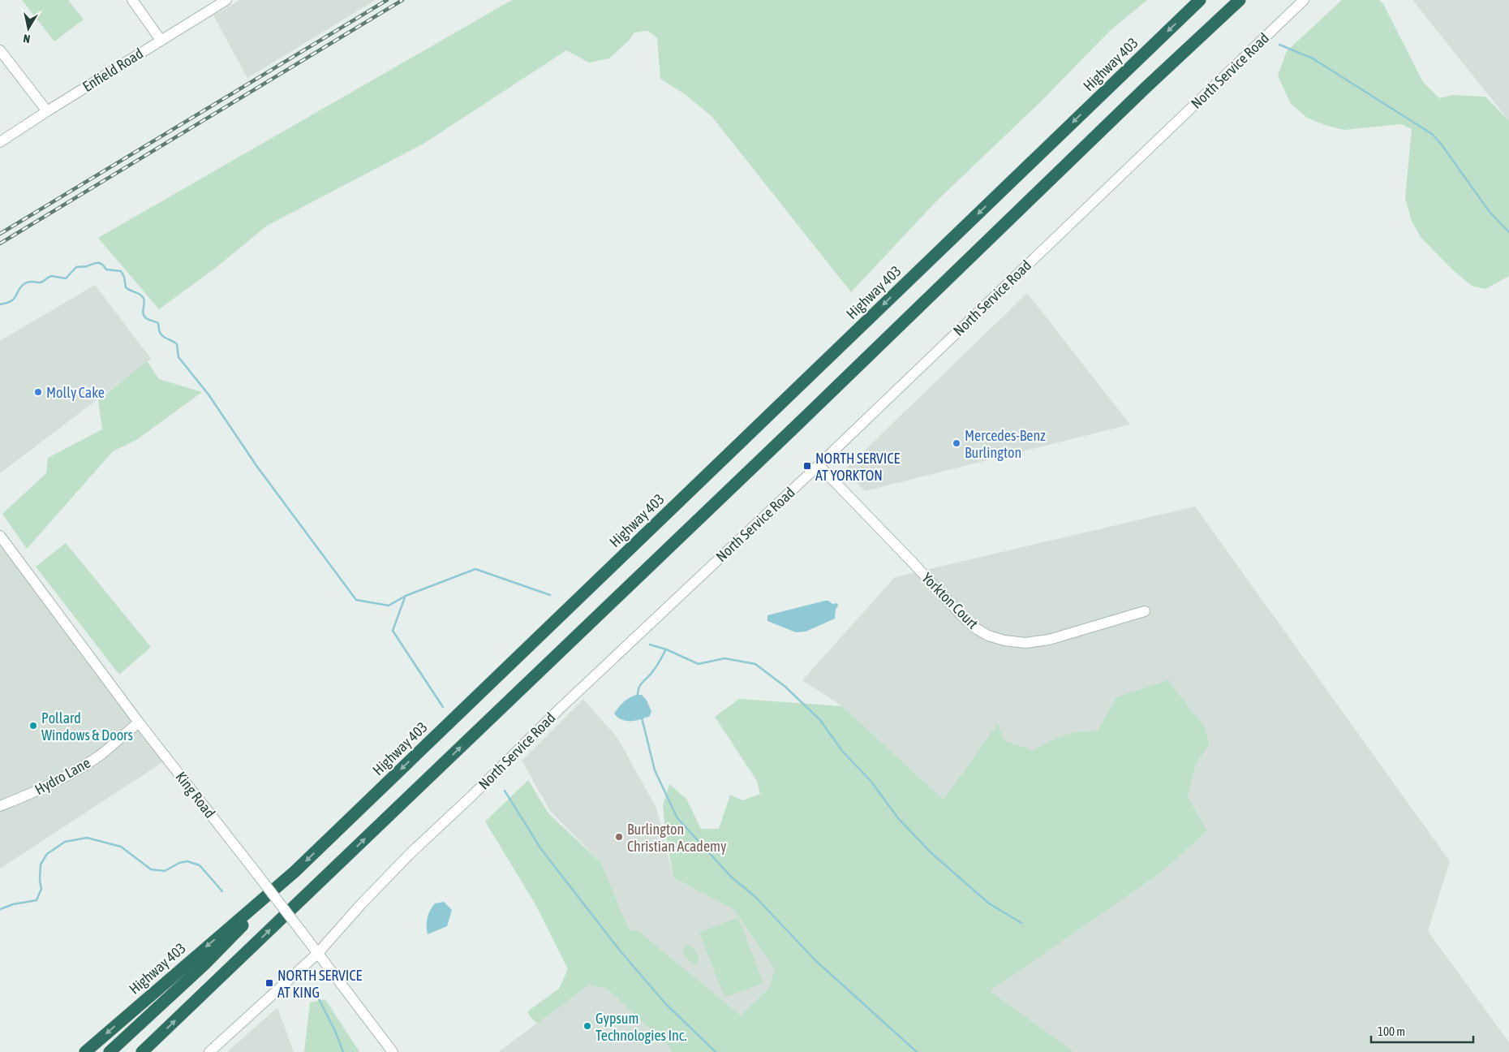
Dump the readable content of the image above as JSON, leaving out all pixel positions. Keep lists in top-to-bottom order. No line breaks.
{"streets":{"highway":["Highway 403"],"street":["Enfield Road","North Service Road","Yorkton Court","Hydro Lane","King Road"]},"crossings":[["North Service Road","Yorkton Court"],["North Service Road","King Road"],["Hydro Lane","King Road"]],"places":{"other":["Molly Cake","Mercedes-Benz Burlington","Pollard Windows & Doors","Burlington Christian Academy","Gypsum Technologies Inc."],"transit":["NORTH SERVICE AT YORKTON","NORTH SERVICE AT KING"]},"scale_bar":"100 m","north":"bottom"}
